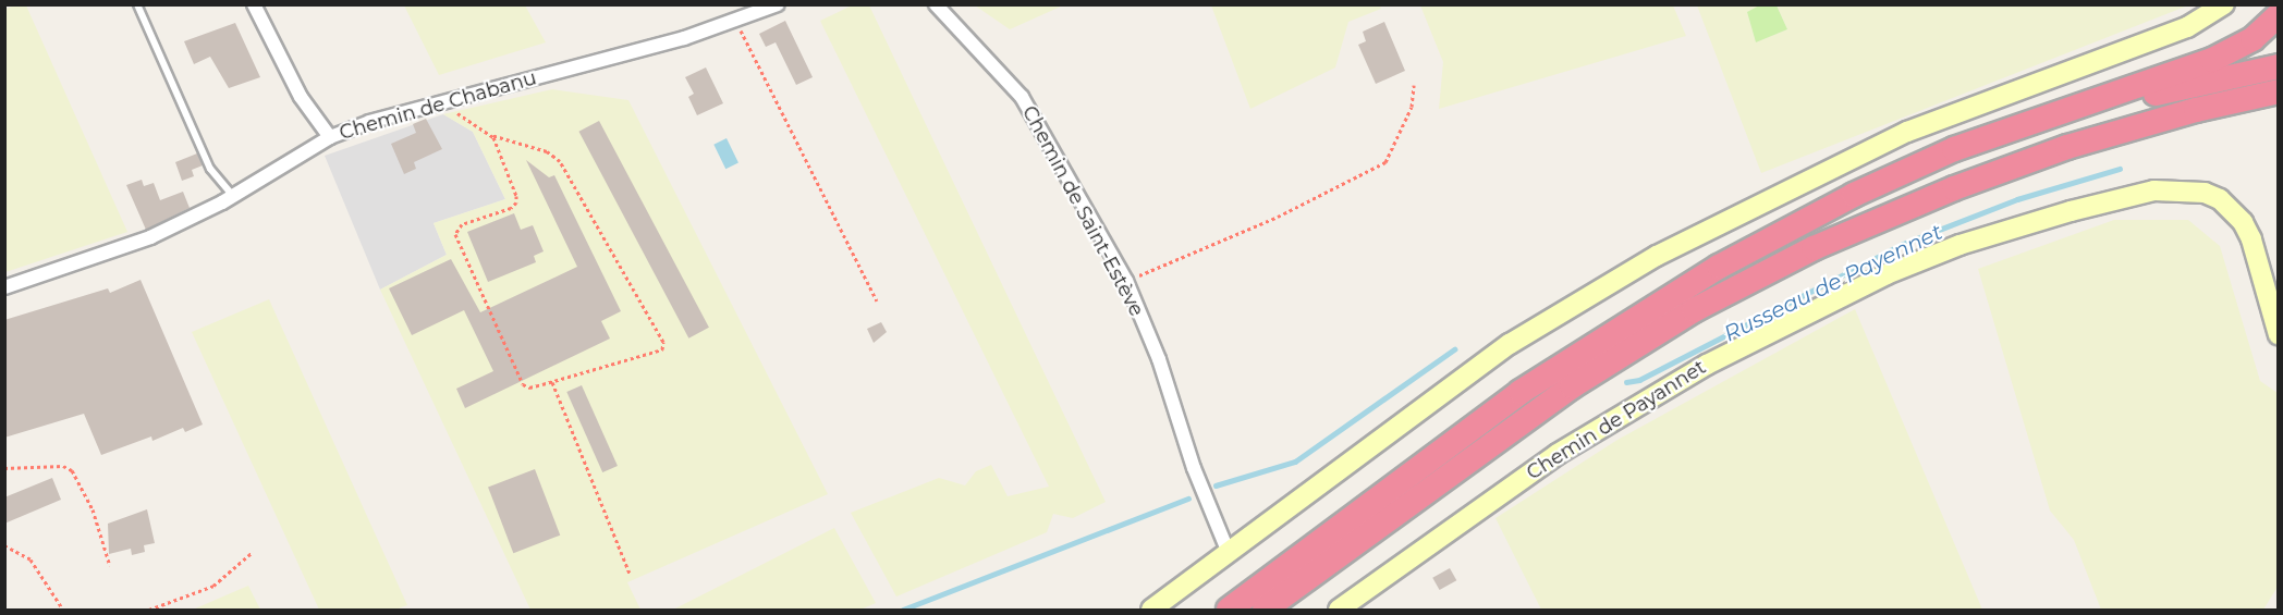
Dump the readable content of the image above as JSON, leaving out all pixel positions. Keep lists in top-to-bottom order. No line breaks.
{"streets":{"street":["Chemin de Chabanu","Chemin de Saint-Estève","Chemin de Payannet"]},"water":["Russeau de Payennet"]}
